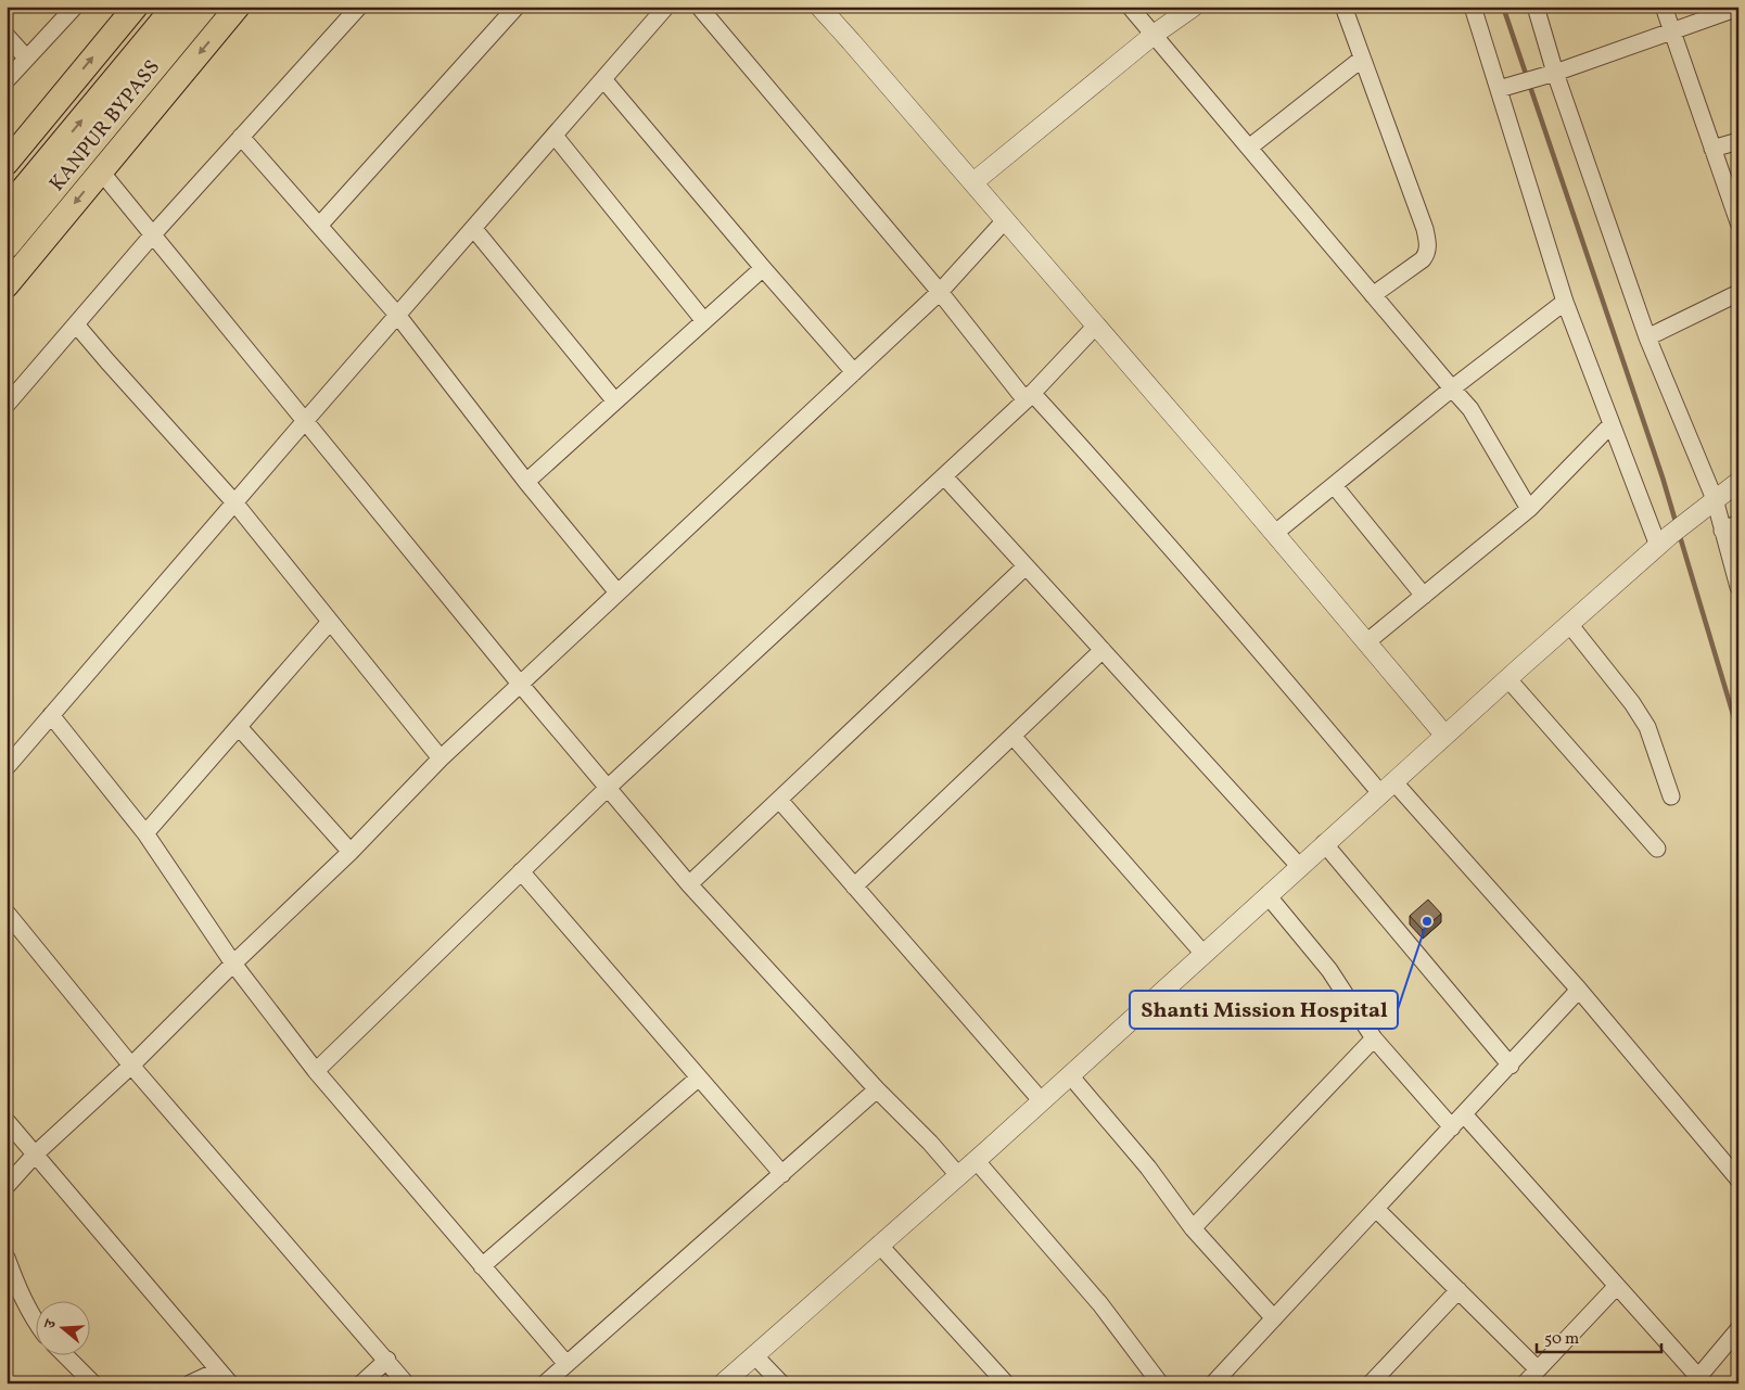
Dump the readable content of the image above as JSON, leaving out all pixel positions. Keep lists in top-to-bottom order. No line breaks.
{"streets":{"highway":["KANPUR BYPASS"]},"places":["Shanti Mission Hospital"],"scale_bar":"50 m","north":"left"}
